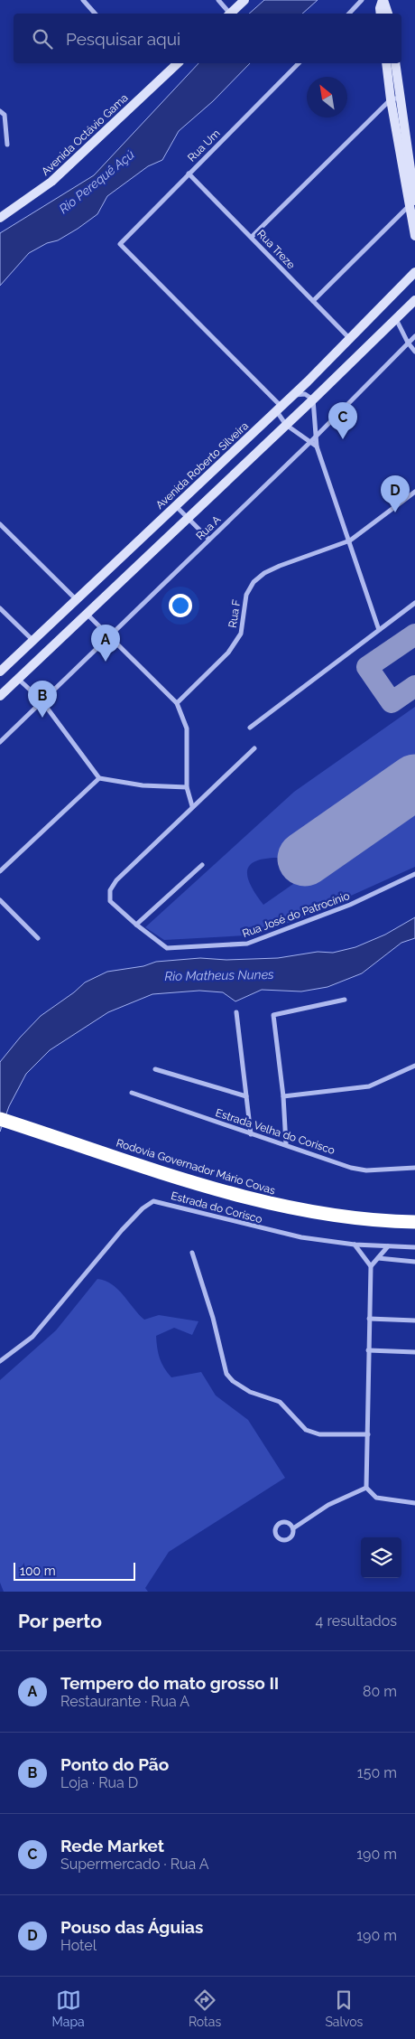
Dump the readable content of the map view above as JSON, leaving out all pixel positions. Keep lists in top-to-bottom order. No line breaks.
{"streets":{"highway":["Rodovia Governador Mário Covas"],"street":["Avenida Octávio Gama","Rua Um","Rua Treze","Avenida Roberto Silveira","Rua A","Rua F","Rua José do Patrocínio","Estrada Velha do Corisco","Estrada do Corisco"]},"crossings":[["Rua Um","Rua Treze"],["Rua Um","Avenida Roberto Silveira"],["Rua Treze","Avenida Roberto Silveira"]],"water":["Rio Perequê Açú","Rio Matheus Nunes"],"scale_bar":"100 m","north":"top left","page":{"search":"Pesquisar aqui","pins":["C","D","A","B"],"scale":"100 m","heading":["Por perto","4 resultados"],"list":[{"mark":"A","name":"Tempero do mato grosso II","note":"Restaurante · Rua A","value":"80 m"},{"mark":"B","name":"Ponto do Pão","note":"Loja · Rua D","value":"150 m"},{"mark":"C","name":"Rede Market","note":"Supermercado · Rua A","value":"190 m"},{"mark":"D","name":"Pouso das Águias","note":"Hotel","value":"190 m"}],"nav":["Mapa","Rotas","Salvos"]}}
